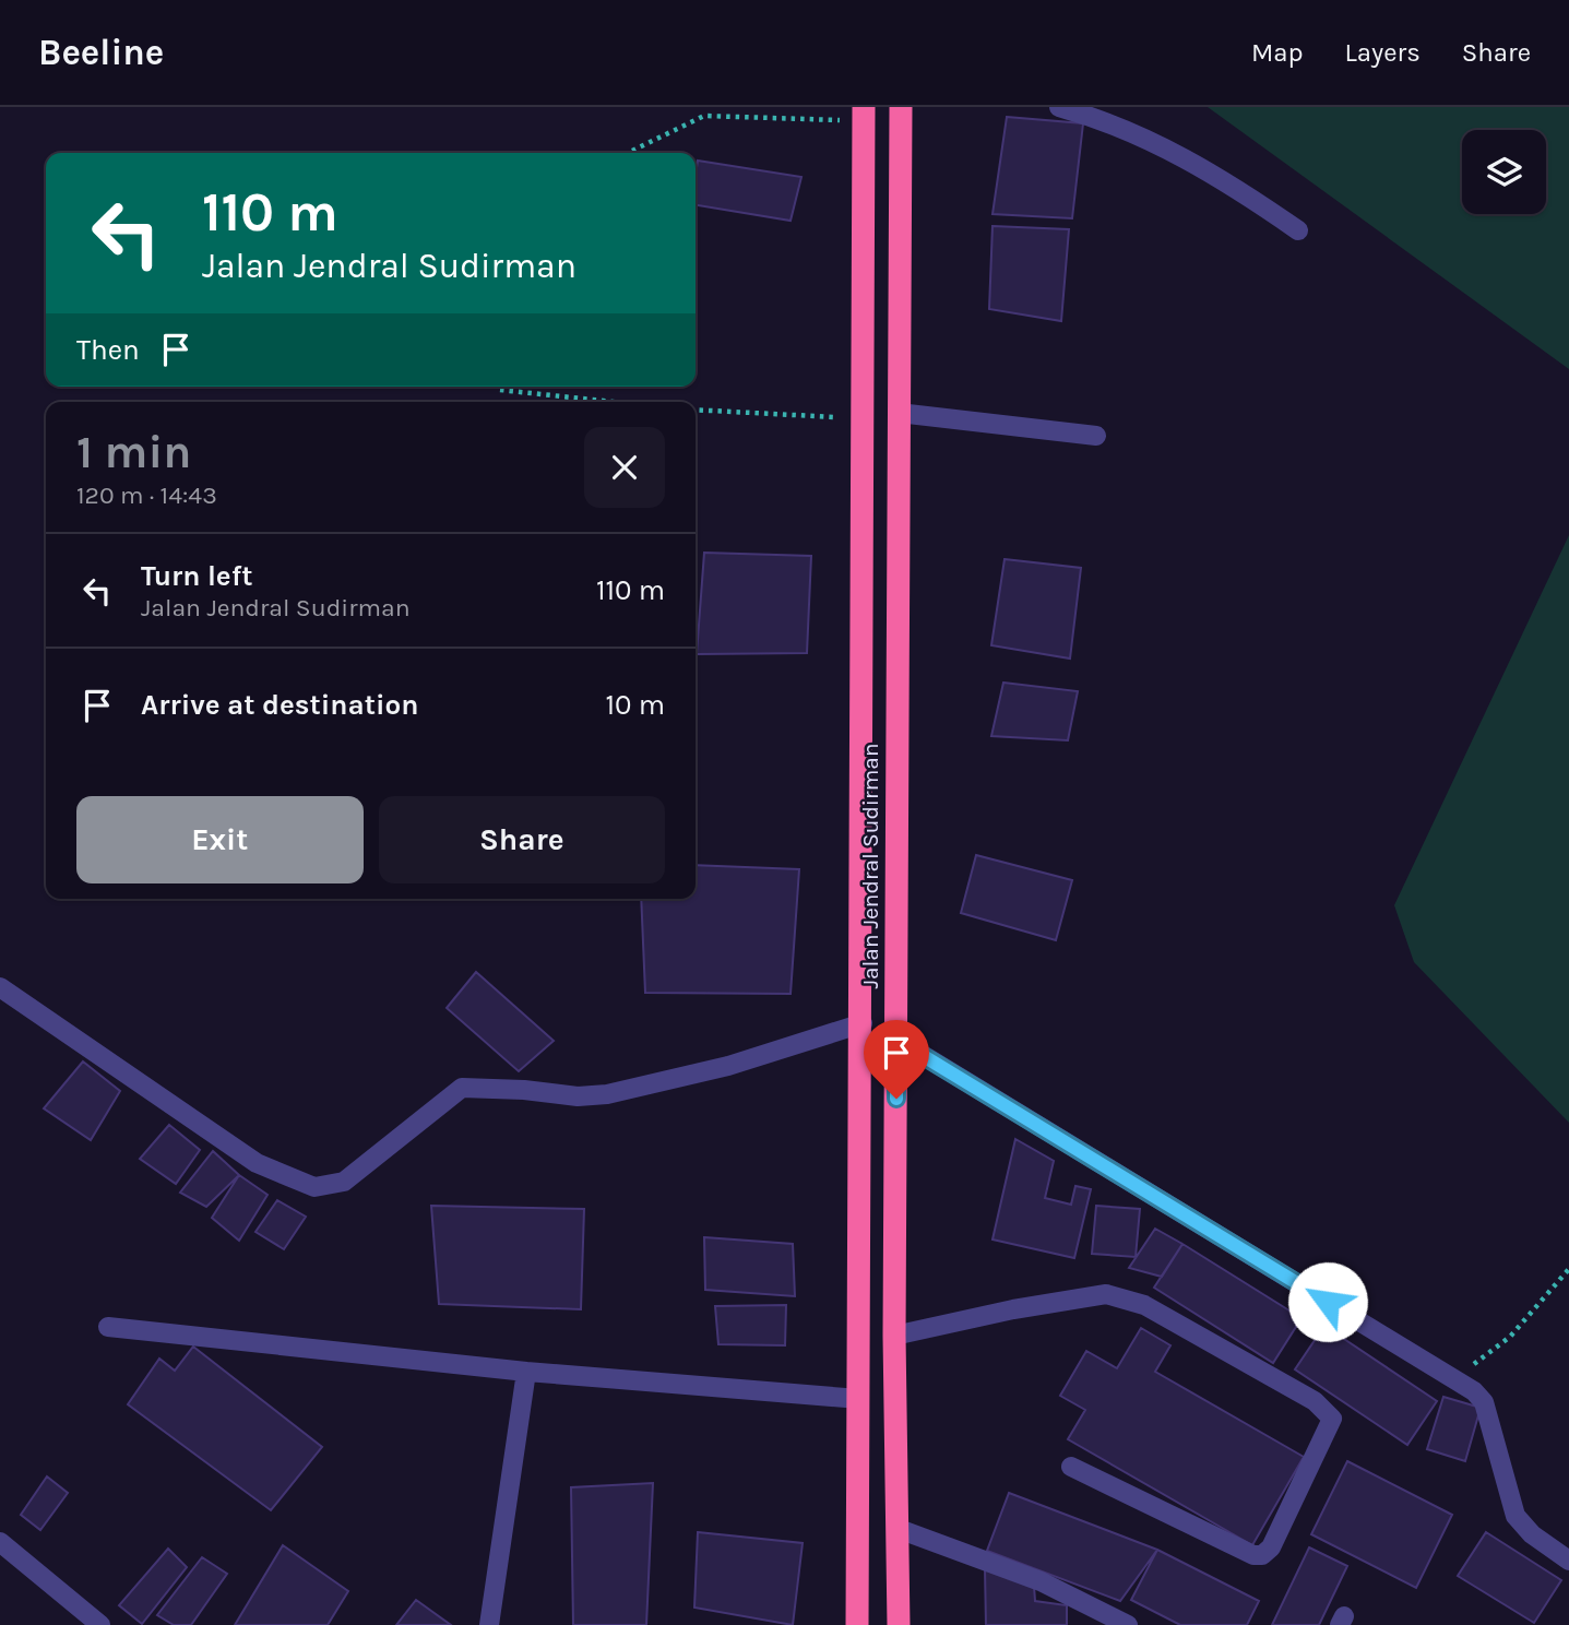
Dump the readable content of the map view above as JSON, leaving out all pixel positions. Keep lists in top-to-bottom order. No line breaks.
{"streets":{"highway":["Jalan Jendral Sudirman"]},"page":{"header":"Beeline","nav":["Map","Layers","Share"],"turn":["110 m","Jalan Jendral Sudirman"],"then":"Then","heading":["1 min","120 m · 14:43"],"list":[{"name":"Turn left","note":"Jalan Jendral Sudirman","value":"110 m"},{"name":"Arrive at destination","value":"10 m"}],"buttons":["Exit","Share"]}}
